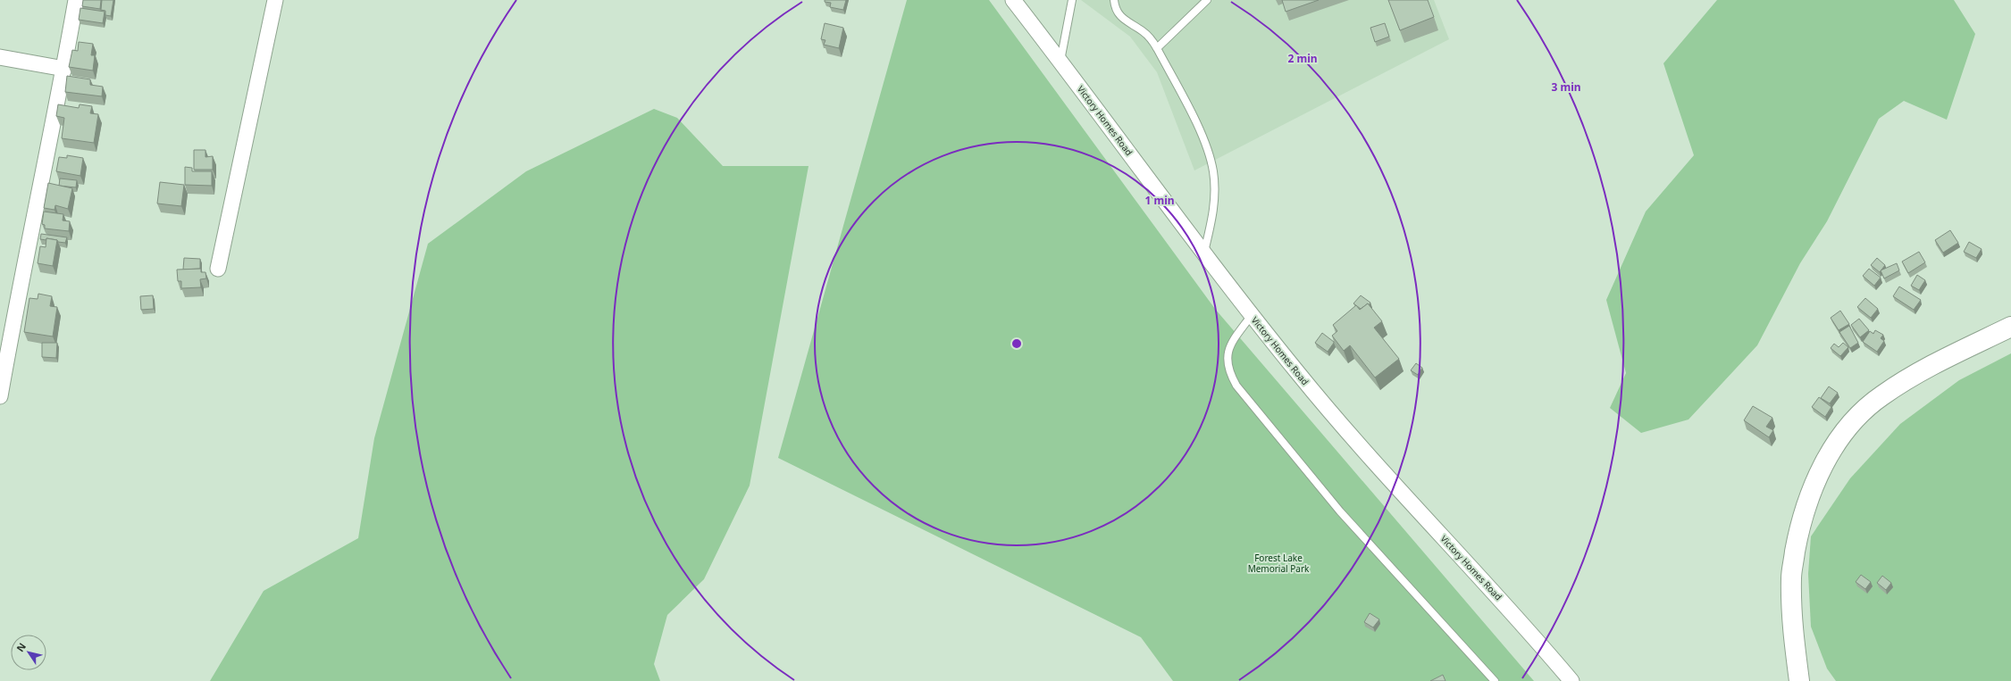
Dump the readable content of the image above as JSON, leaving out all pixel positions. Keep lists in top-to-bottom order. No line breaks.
{"streets":{"street":["Victory Homes Road"]},"parks":["Forest Lake Memorial Park"],"north":"top left","rings":["2 min","3 min","1 min"]}
